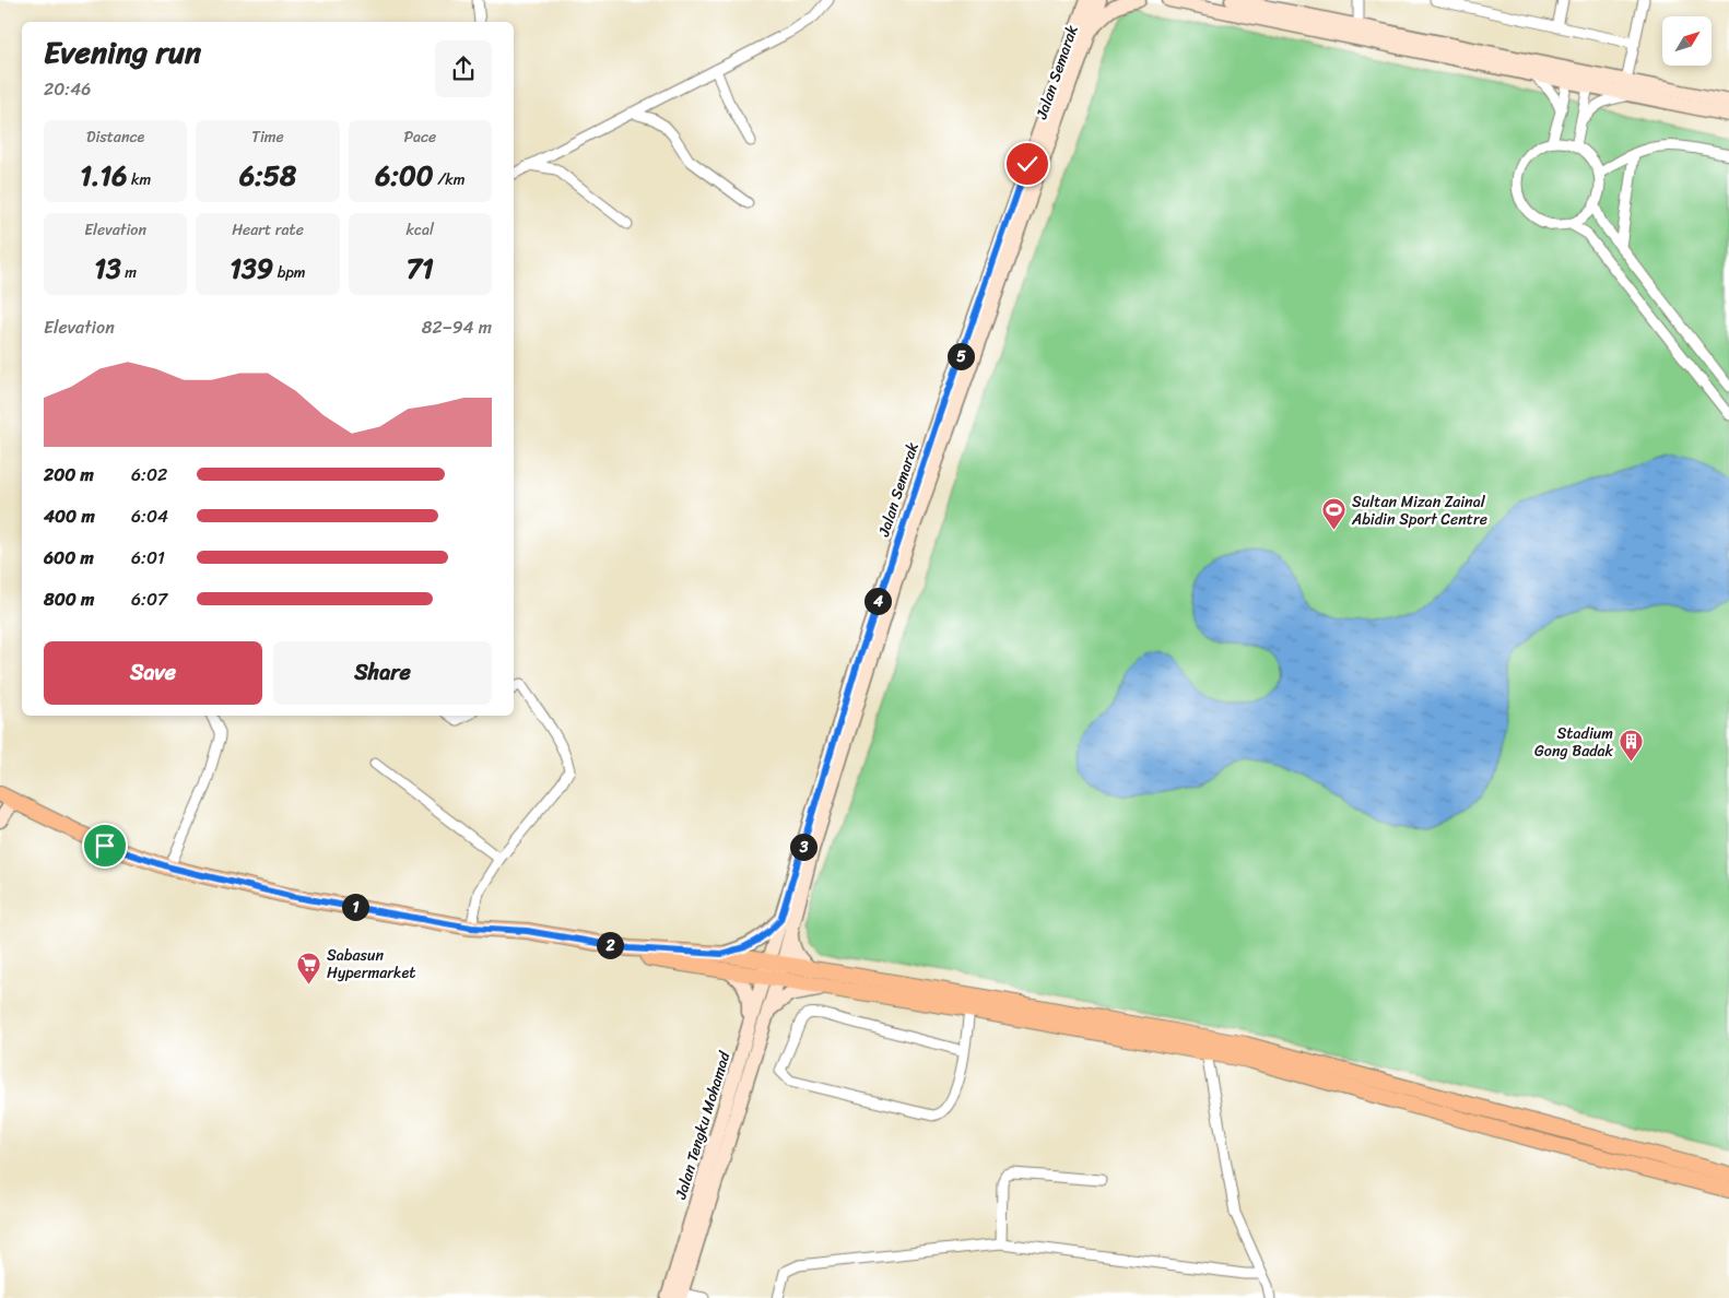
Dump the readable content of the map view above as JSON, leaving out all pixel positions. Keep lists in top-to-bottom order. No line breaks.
{"streets":{"main road":["Jalan Semarak","Jalan Tengku Mohamad"]},"crossings":[["Jalan Semarak","Jalan Tengku Mohamad"]],"places":{"sports":["Sultan Mizan Zainal Abidin Sport Centre"],"building":["Stadium Gong Badak"],"supermarket":["Sabasun Hypermarket"]},"north":"top right","page":{"heading":["Evening run","20:46"],"stats":[["Distance","1.16 km"],["Time","6:58"],["Pace","6:00 /km"],["Elevation","13 m"],["Heart rate","139 bpm"],["kcal","71"]],"chart":["Elevation","82–94 m"],"pins":["5","4","3","1","2"],"list":[{"name":"200 m","note":"6:02"},{"name":"400 m","note":"6:04"},{"name":"600 m","note":"6:01"},{"name":"800 m","note":"6:07"}],"buttons":["Save","Share"]}}
